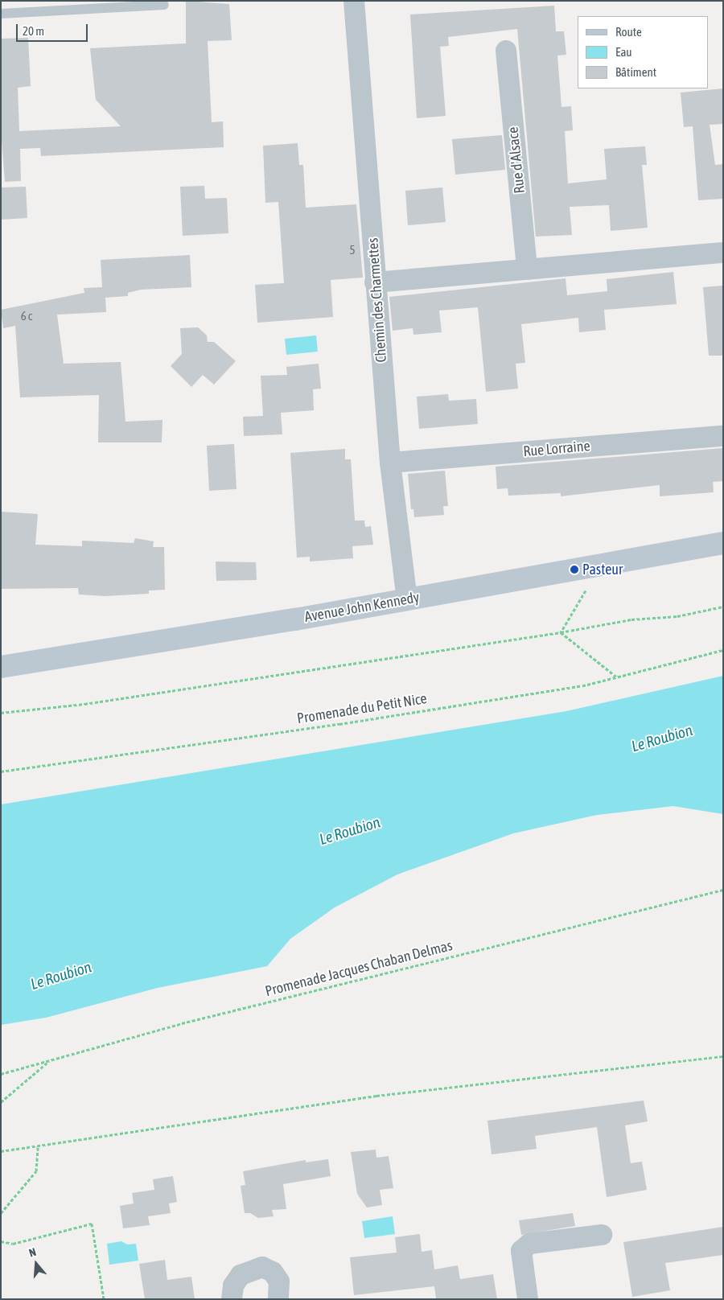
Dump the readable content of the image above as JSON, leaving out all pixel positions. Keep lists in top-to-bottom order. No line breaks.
{"streets":{"main road":["Avenue John Kennedy"],"street":["Rue d'Alsace","Chemin des Charmettes","Rue Lorraine"],"path":["Promenade du Petit Nice","Promenade Jacques Chaban Delmas"]},"crossings":[["Chemin des Charmettes","Rue Lorraine"],["Chemin des Charmettes","Avenue John Kennedy"]],"water":["Le Roubion"],"places":["Pasteur"],"house_numbers":["5","6 c"],"legend":["Route","Eau","Bâtiment"],"scale_bar":"20 m","north":"top"}
